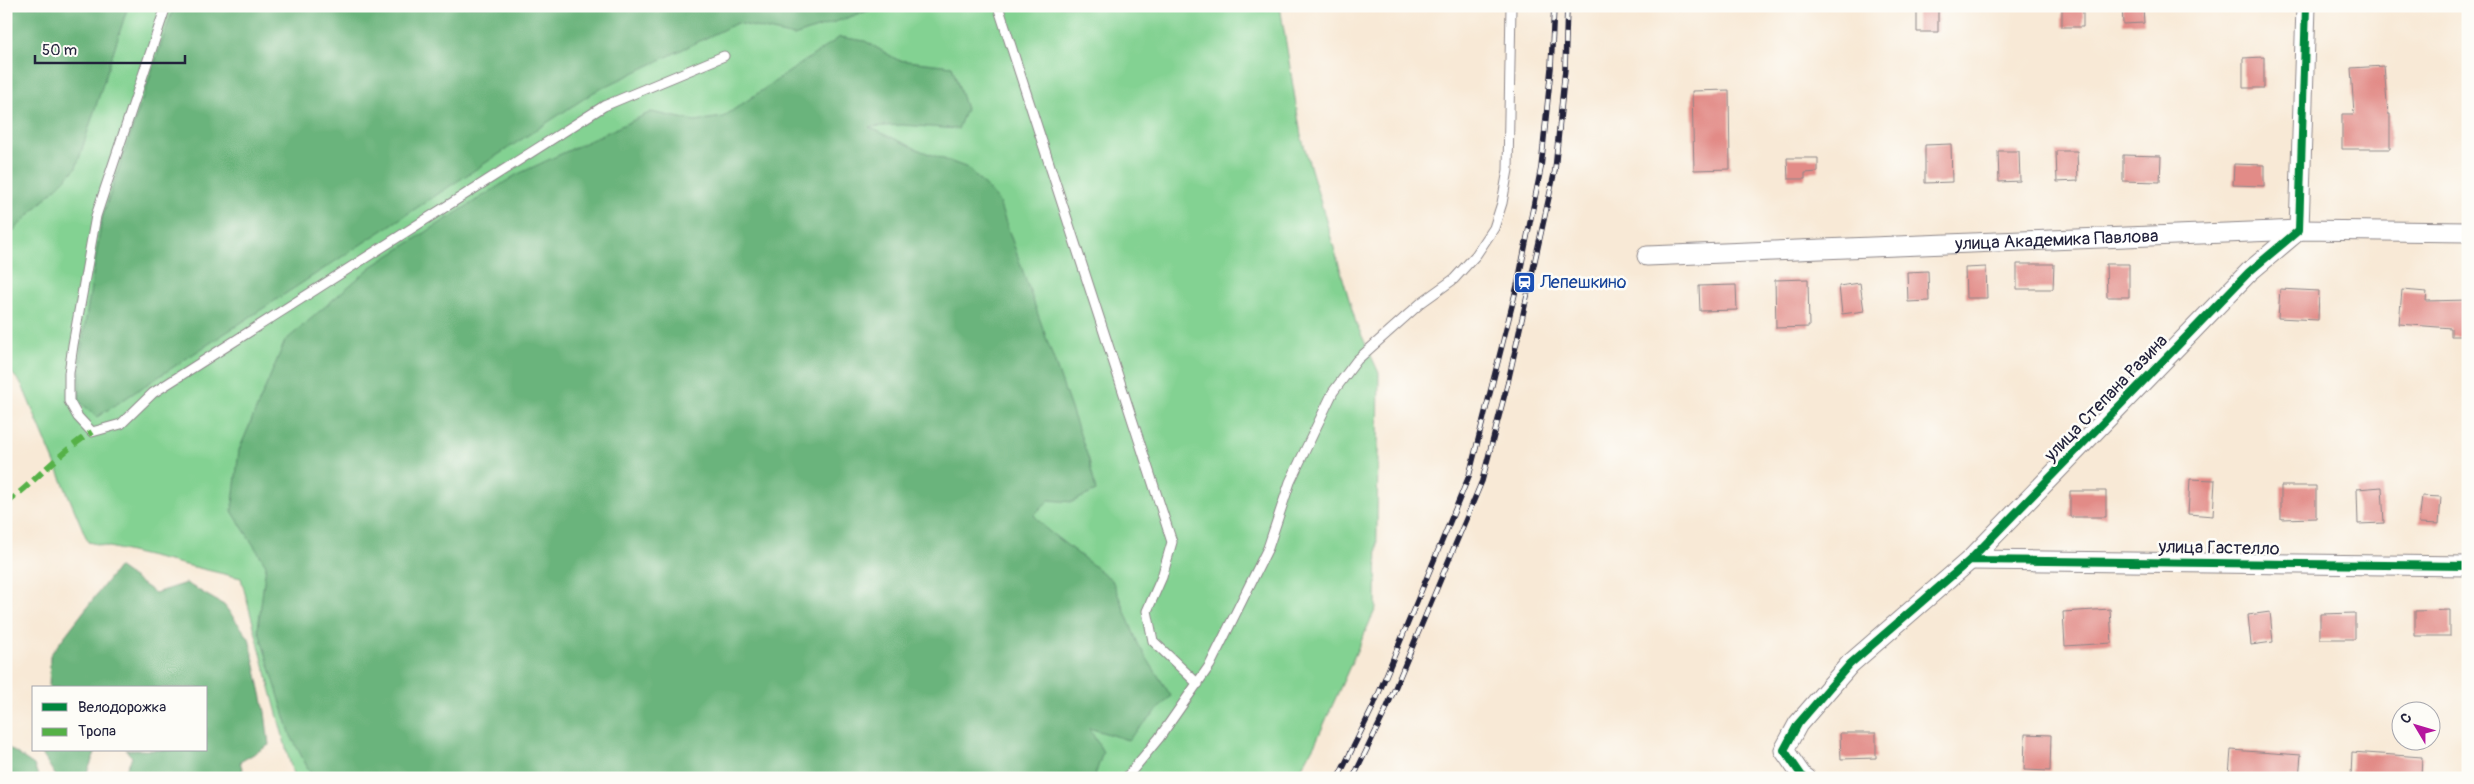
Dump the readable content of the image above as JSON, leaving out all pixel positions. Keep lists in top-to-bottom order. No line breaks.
{"streets":{"street":["улица Академика Павлова","улица Степана Разина","улица Гастелло"]},"crossings":[["улица Академика Павлова","улица Степана Разина"],["улица Степана Разина","улица Гастелло"]],"places":{"station":["Лепешкино"]},"legend":["Велодорожка","Тропа"],"scale_bar":"50 m","north":"top left"}
